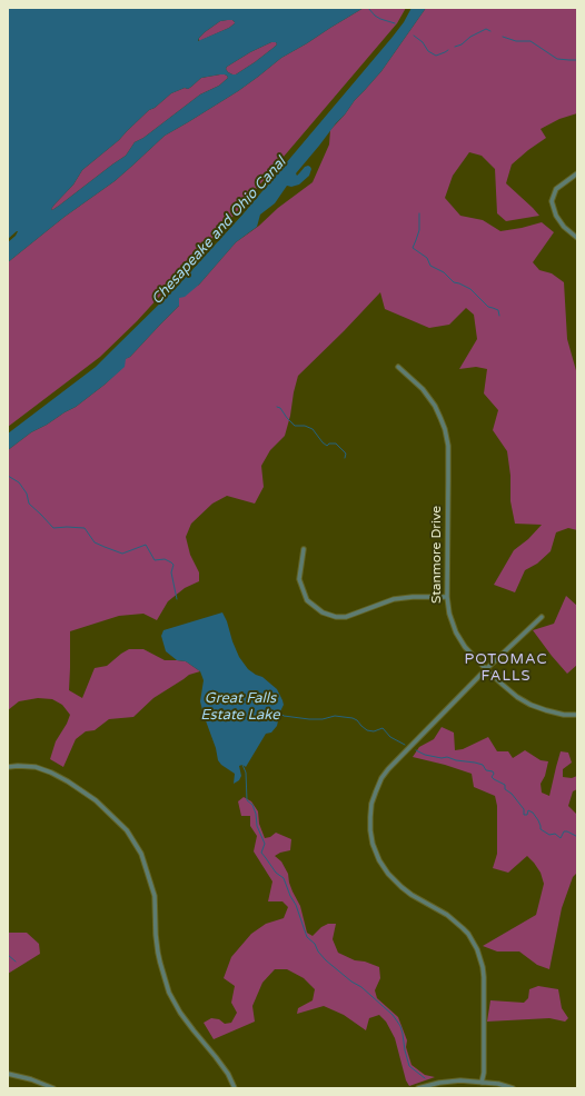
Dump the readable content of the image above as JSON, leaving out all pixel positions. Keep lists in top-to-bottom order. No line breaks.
{"streets":{"street":["Stanmore Drive"]},"districts":["POTOMAC FALLS"],"water":["Chesapeake and Ohio Canal","Great Falls Estate Lake"]}
